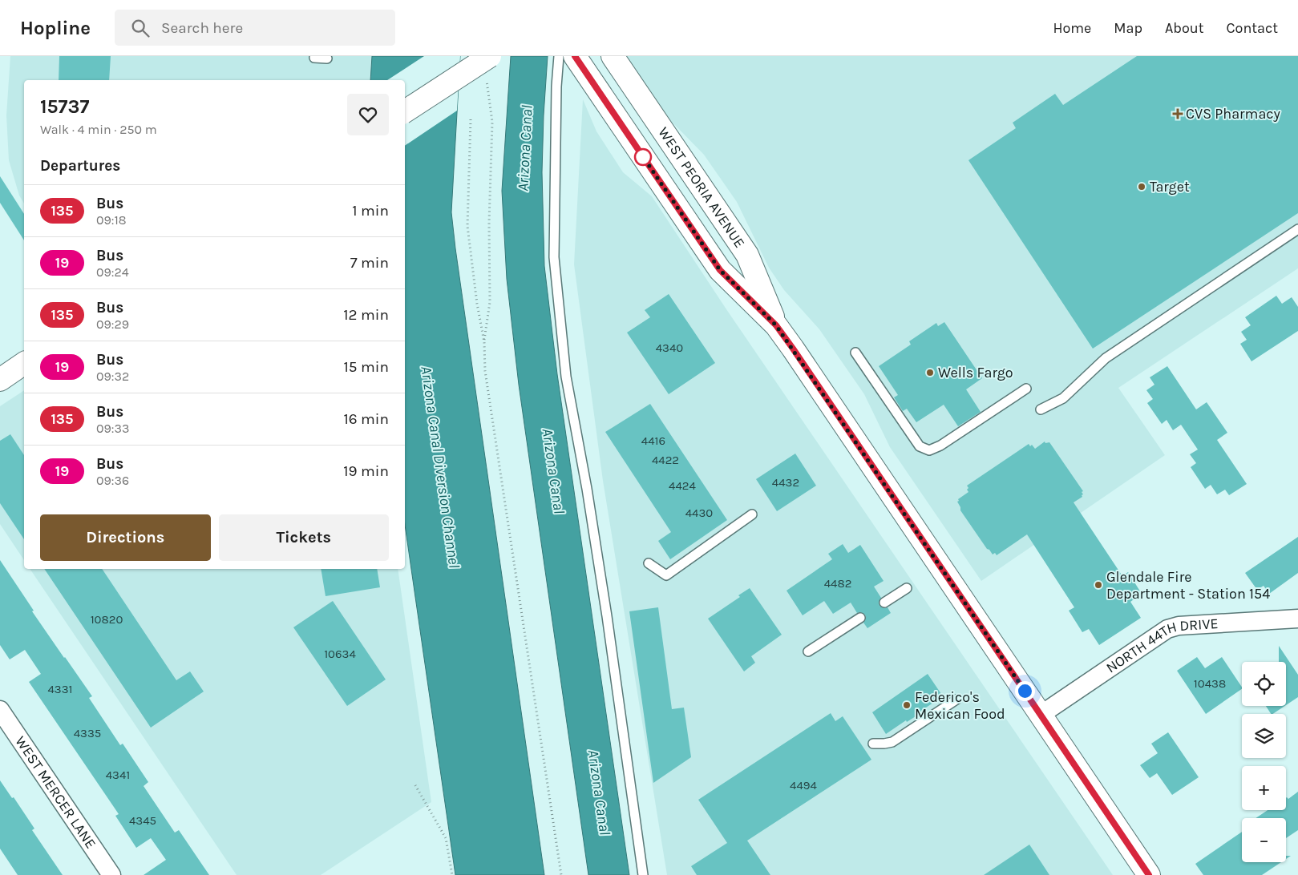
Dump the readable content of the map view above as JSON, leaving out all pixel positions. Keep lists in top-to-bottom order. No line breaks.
{"streets":{"main road":["WEST PEORIA AVENUE"],"street":["NORTH 44TH DRIVE","WEST MERCER LANE"]},"crossings":[["WEST PEORIA AVENUE","NORTH 44TH DRIVE"]],"water":["Arizona Canal","Arizona Canal Diversion Channel"],"places":{"health":["CVS Pharmacy"],"other":["Target","Wells Fargo","Glendale Fire Department - Station 154","Federico's Mexican Food"]},"lines":["bus line 135"],"house_numbers":["4340","4416","4422","4432","4424","4430","4482","10820","10634","10438","4331","4335","4341","4494","4345"],"page":{"header":"Hopline","search":"Search here","nav":["Home","Map","About","Contact"],"heading":[["15737","Walk · 4 min · 250 m"],"Departures"],"list":[{"mark":"135","name":"Bus","note":"09:18","value":"1 min"},{"mark":"19","name":"Bus","note":"09:24","value":"7 min"},{"mark":"135","name":"Bus","note":"09:29","value":"12 min"},{"mark":"19","name":"Bus","note":"09:32","value":"15 min"},{"mark":"135","name":"Bus","note":"09:33","value":"16 min"},{"mark":"19","name":"Bus","note":"09:36","value":"19 min"}],"buttons":["Directions","Tickets"],"map_buttons":["+","−"]}}
